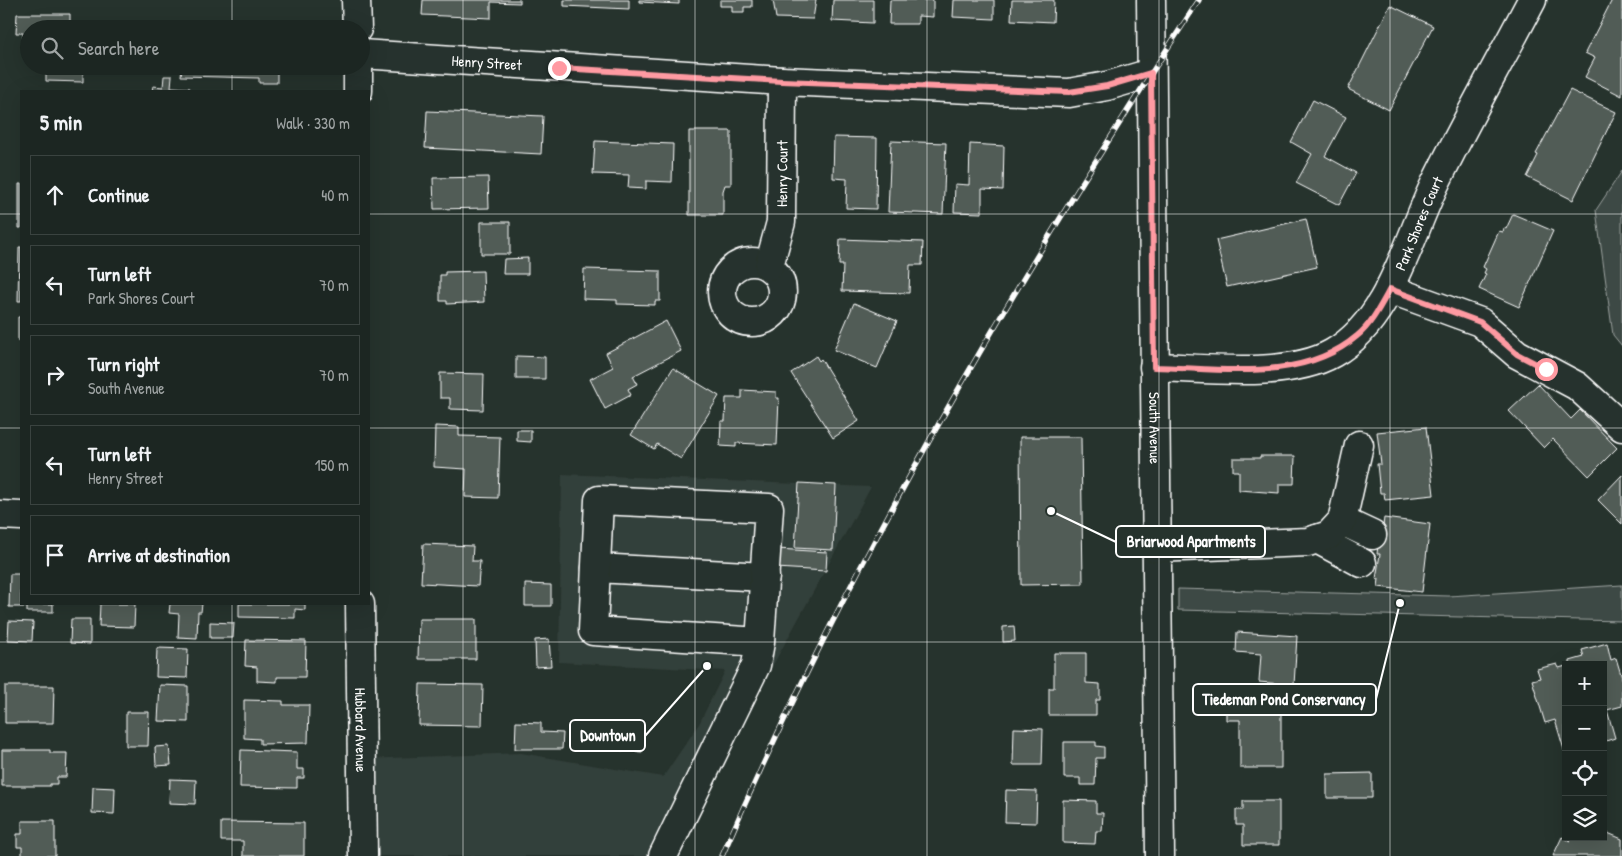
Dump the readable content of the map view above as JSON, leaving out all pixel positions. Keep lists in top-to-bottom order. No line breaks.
{"streets":{"street":["Henry Street","Henry Court","Park Shores Court","South Avenue","Hubbard Avenue"]},"crossings":[["Henry Street","Henry Court"],["Henry Street","South Avenue"],["Park Shores Court","South Avenue"]],"places":["Briarwood Apartments","Tiedeman Pond Conservancy","Downtown"],"page":{"search":"Search here","heading":["5 min","Walk · 330 m"],"list":[["Continue","40 m"],["Turn left","Park Shores Court","70 m"],["Turn right","South Avenue","70 m"],["Turn left","Henry Street","150 m"],"Arrive at destination"],"map_buttons":["+","−"]}}
